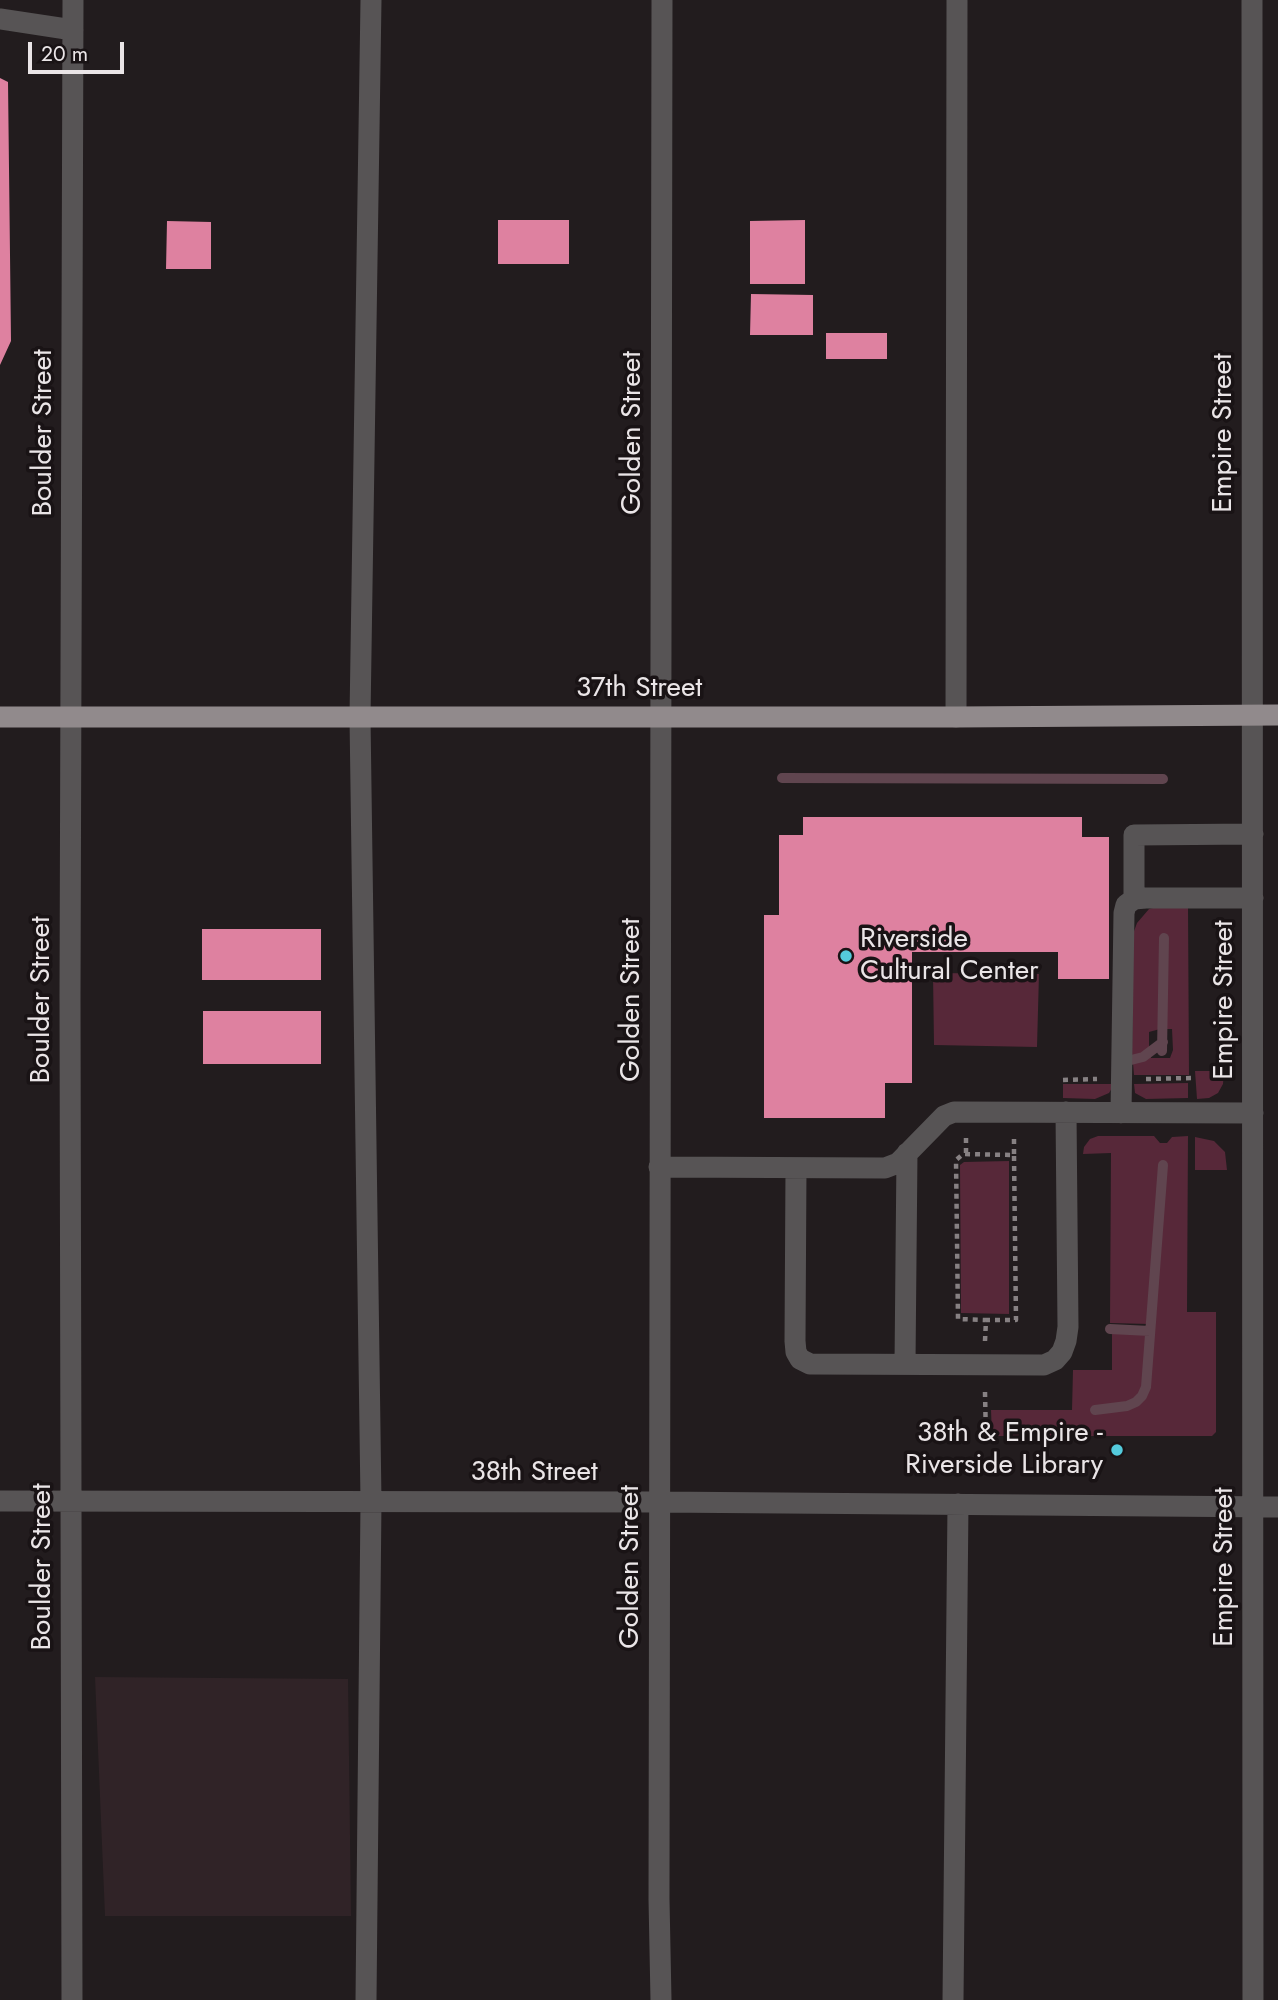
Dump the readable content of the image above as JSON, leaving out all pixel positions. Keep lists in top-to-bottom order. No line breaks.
{"streets":{"main road":["37th Street"],"street":["Boulder Street","Golden Street","Empire Street","38th Street"]},"crossings":[["Boulder Street","37th Street"],["Boulder Street","38th Street"],["Golden Street","37th Street"],["Golden Street","38th Street"],["Empire Street","37th Street"],["Empire Street","38th Street"]],"places":["Riverside Cultural Center","38th & Empire - Riverside Library"],"scale_bar":"20 m"}
